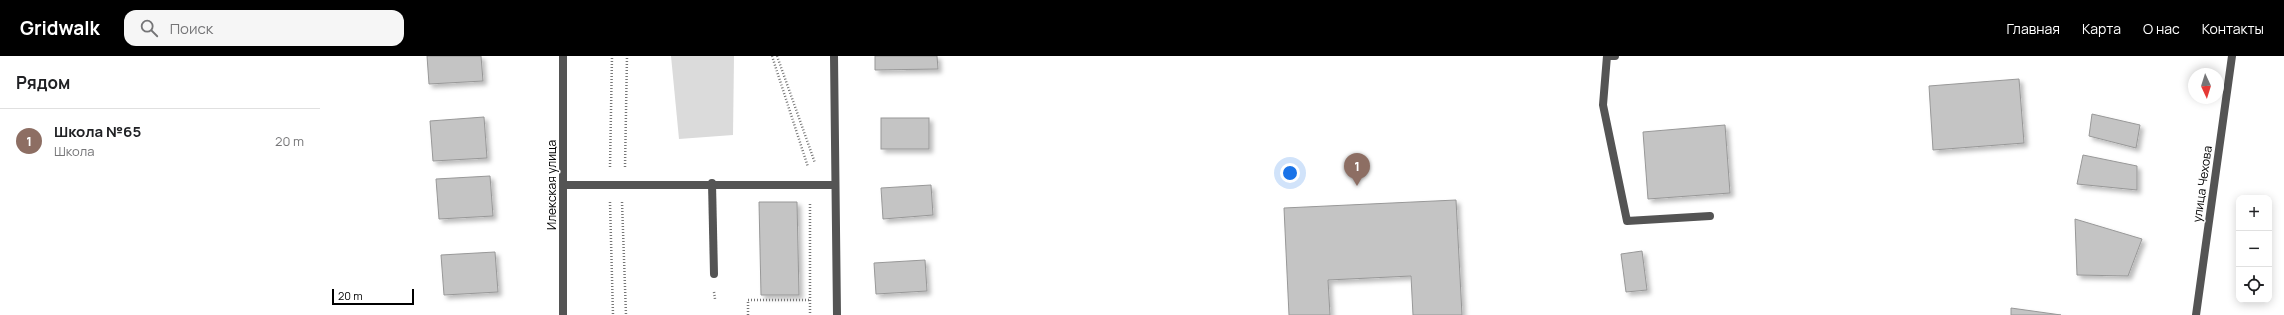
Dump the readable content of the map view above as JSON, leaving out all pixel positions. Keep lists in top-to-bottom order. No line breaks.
{"streets":{"street":["улица Чехова","Илекская улица"]},"scale_bar":"20 m","north":"bottom","page":{"header":"Gridwalk","search":"Поиск","nav":["Главная","Карта","О нас","Контакты"],"heading":"Рядом","list":[{"mark":"1","name":"Школа №65","note":"Школа","value":"20 m"}],"pins":"1","map_buttons":["+","−"],"scale":"20 m"}}
